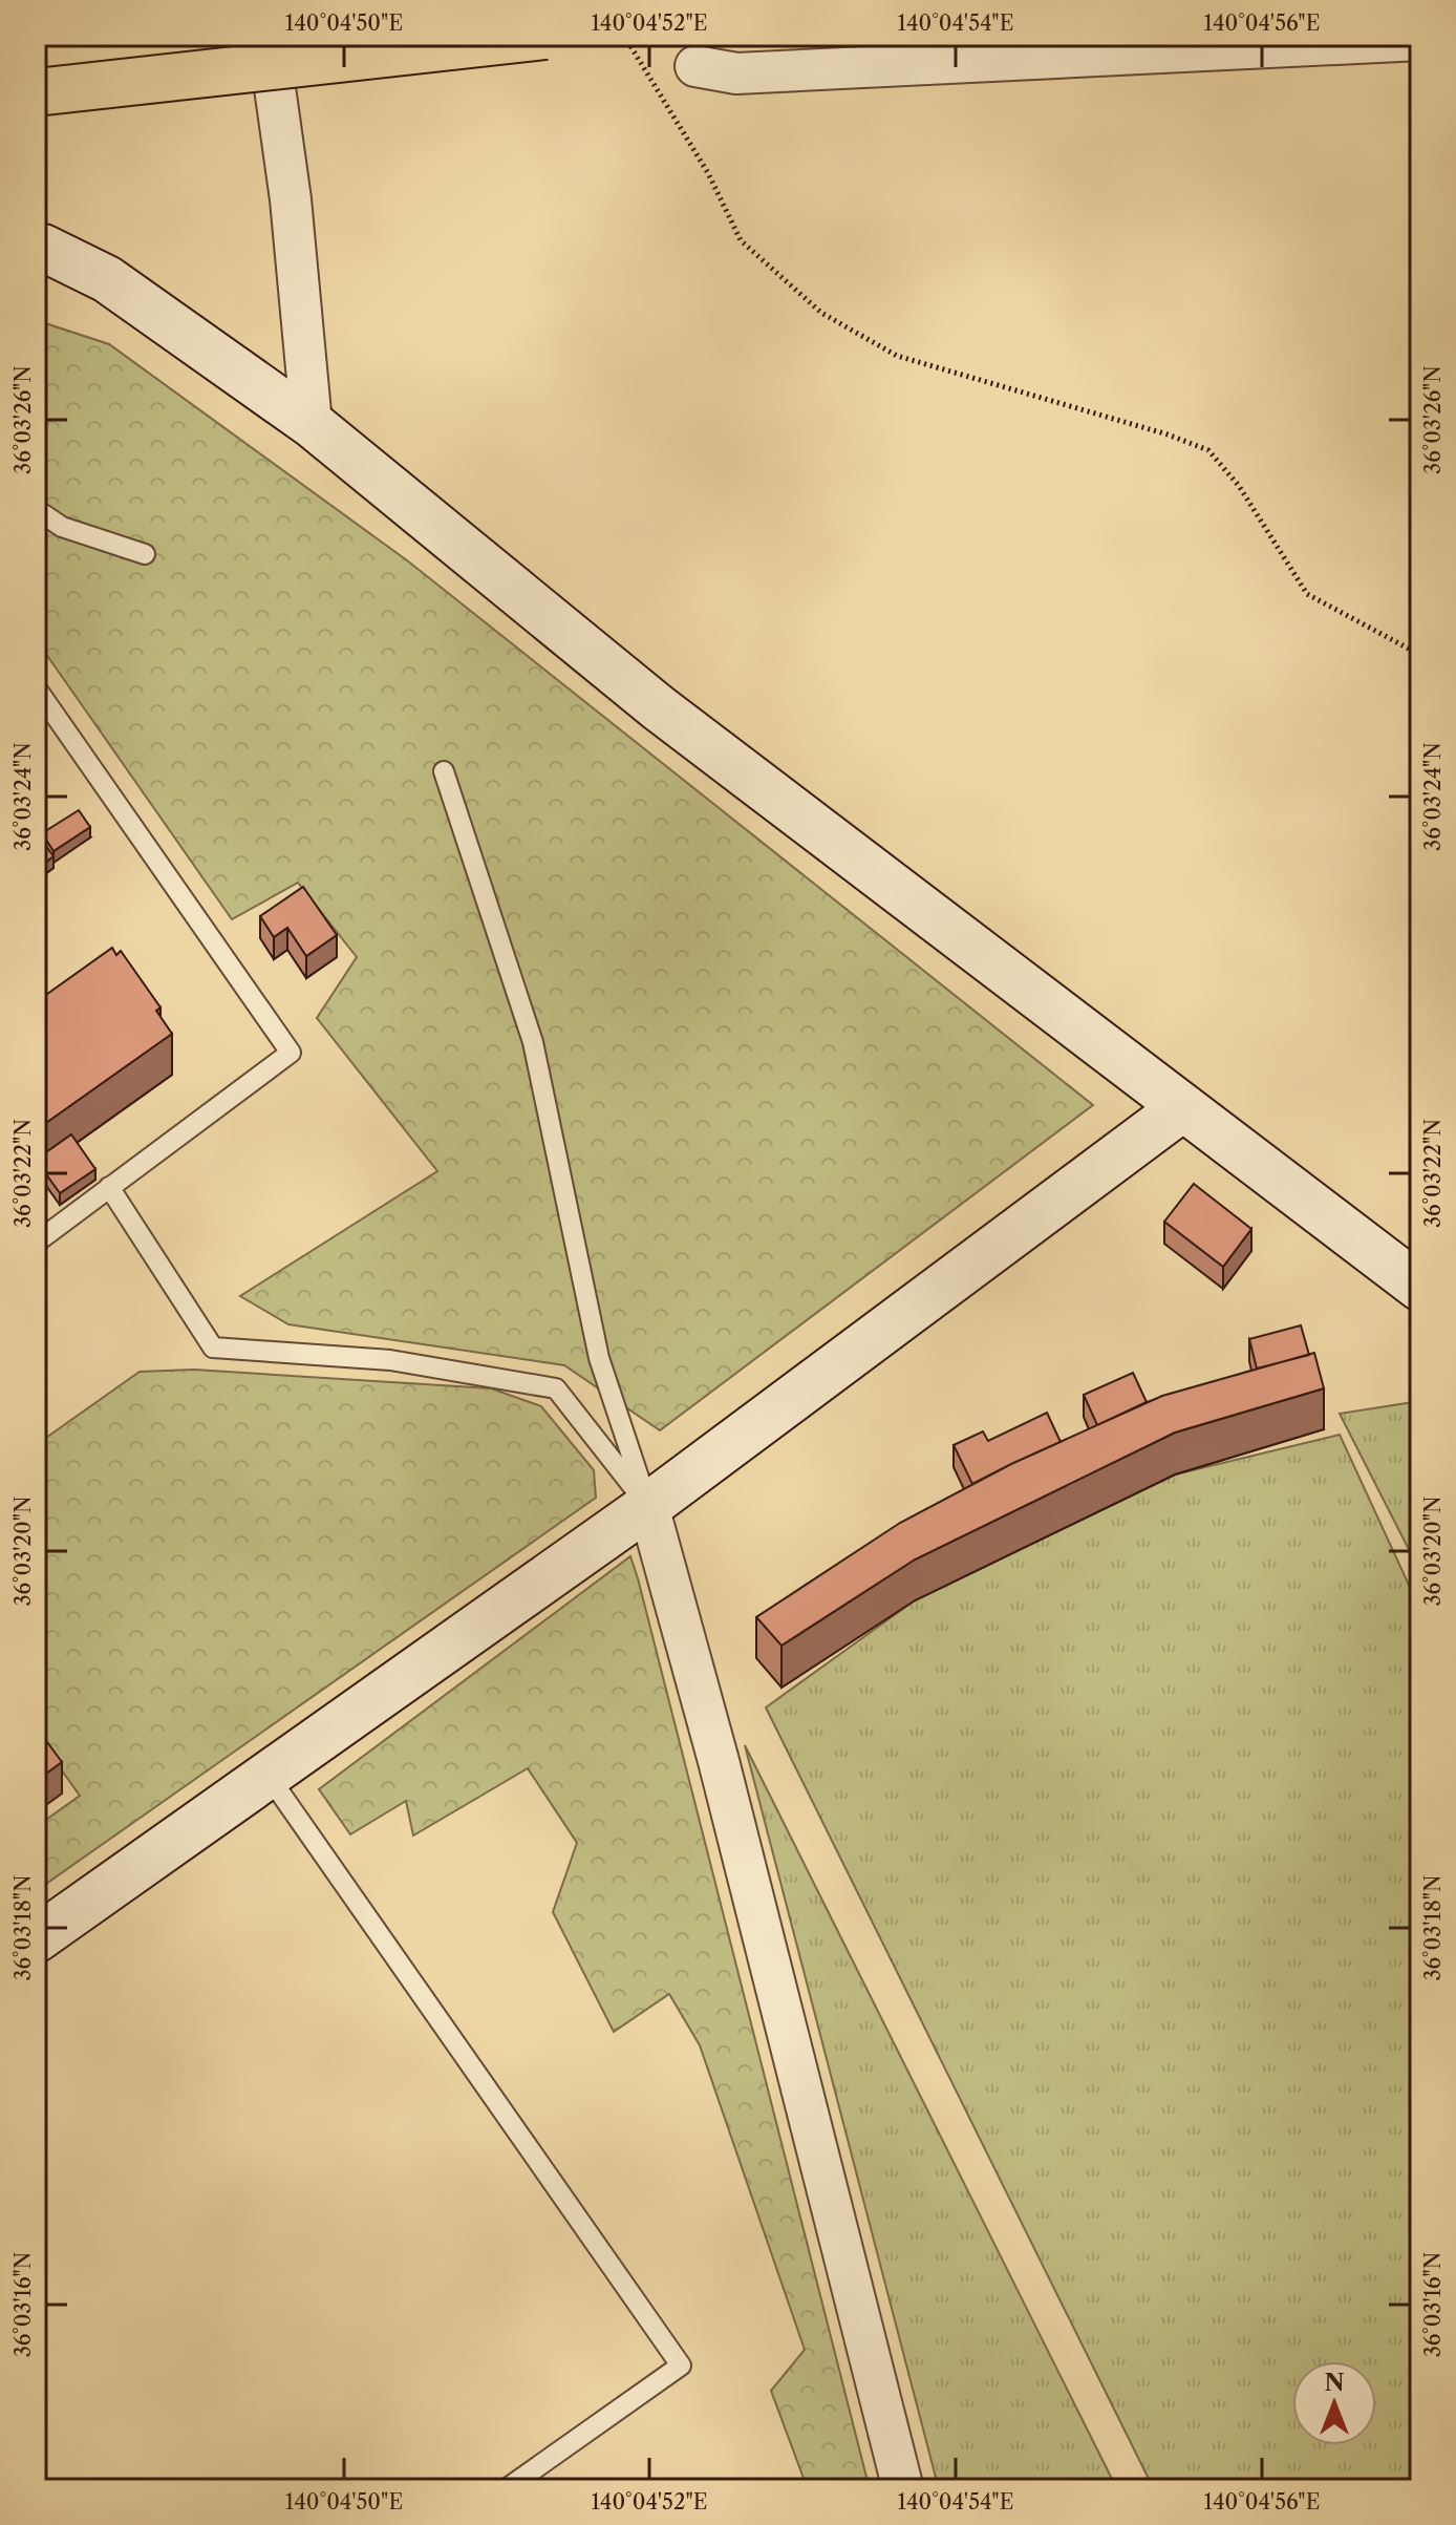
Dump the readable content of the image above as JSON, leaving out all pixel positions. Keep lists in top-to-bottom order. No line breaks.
{"north":"top","coordinates":["140°04'50\"E","140°04'52\"E","140°04'54\"E","140°04'56\"E","36°03'26\"N","36°03'24\"N","36°03'22\"N","36°03'20\"N","36°03'18\"N","36°03'16\"N"]}
